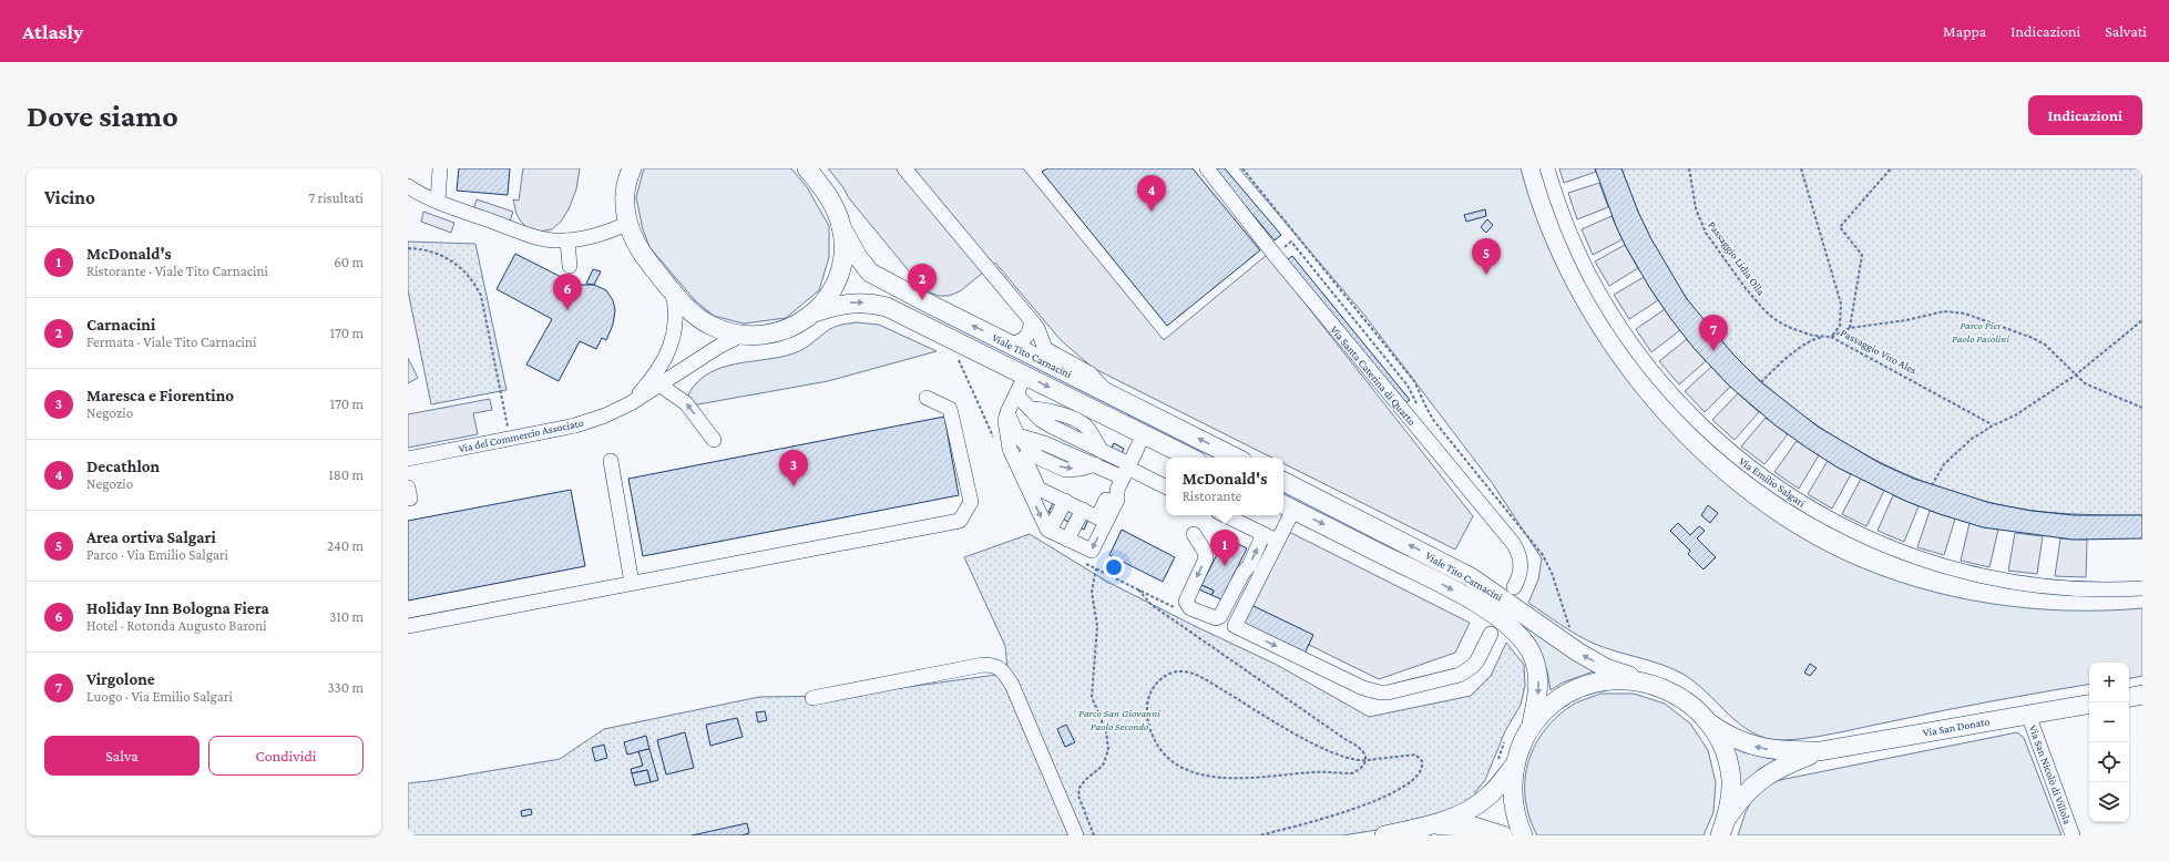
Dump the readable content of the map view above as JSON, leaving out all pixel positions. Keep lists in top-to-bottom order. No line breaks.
{"streets":{"main road":["Viale Tito Carnacini","Via San Donato"],"street":["Via Santa Caterina di Quarto","Via del Commercio Associato","Via Emilio Salgari","Via San Nicolò di Villola"],"path":["Passaggio Lidia Olla","Passaggio Vito Ales"]},"crossings":[["Passaggio Lidia Olla","Passaggio Vito Ales"],["Via San Donato","Via San Nicolò di Villola"]],"parks":["Parco Pier Paolo Pasolini","Parco San Giovanni Paolo Secondo"],"page":{"header":"Atlasly","nav":["Mappa","Indicazioni","Salvati"],"buttons":["Indicazioni",["Salva","Condividi"]],"title":"Dove siamo","heading":["Vicino","7 risultati"],"pins":["4","5","2","6","7","3","1"],"list":[{"mark":"1","name":"McDonald's","note":"Ristorante · Viale Tito Carnacini","value":"60 m"},{"mark":"2","name":"Carnacini","note":"Fermata · Viale Tito Carnacini","value":"170 m"},{"mark":"3","name":"Maresca e Fiorentino","note":"Negozio","value":"170 m"},{"mark":"4","name":"Decathlon","note":"Negozio","value":"180 m"},{"mark":"5","name":"Area ortiva Salgari","note":"Parco · Via Emilio Salgari","value":"240 m"},{"mark":"6","name":"Holiday Inn Bologna Fiera","note":"Hotel · Rotonda Augusto Baroni","value":"310 m"},{"mark":"7","name":"Virgolone","note":"Luogo · Via Emilio Salgari","value":"330 m"}],"popup":["McDonald's","Ristorante"],"map_buttons":["+","−"]}}
